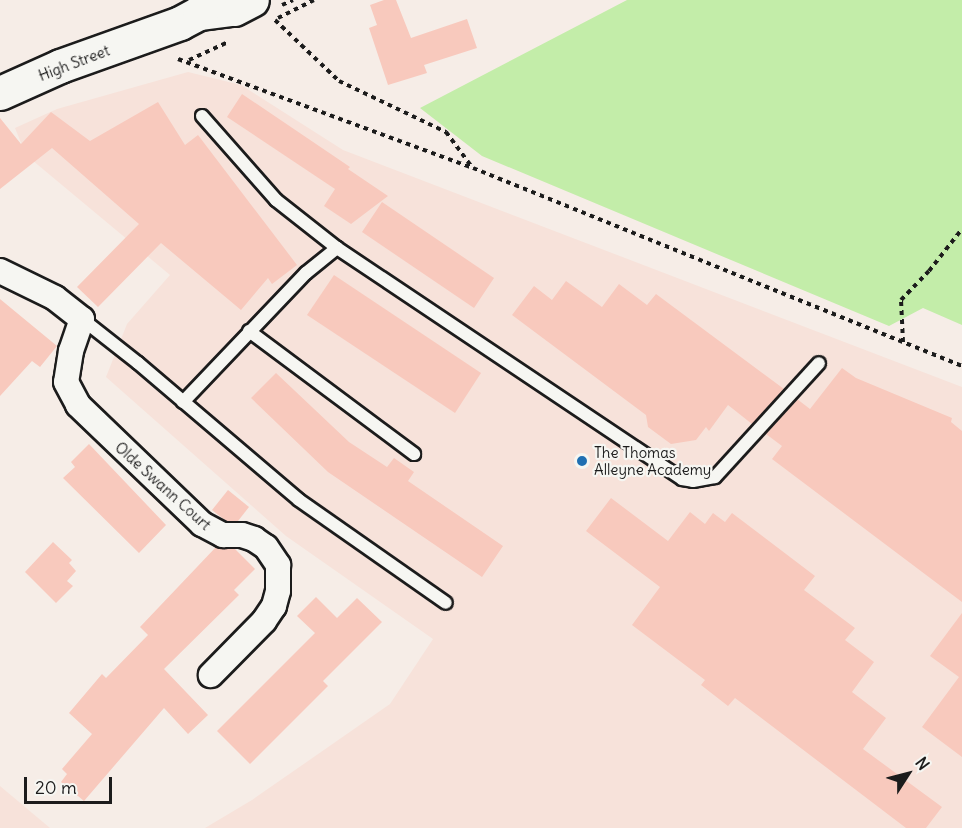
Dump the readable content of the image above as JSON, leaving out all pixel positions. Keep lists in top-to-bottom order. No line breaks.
{"streets":{"main road":["High Street"],"street":["Olde Swann Court"]},"places":["The Thomas Alleyne Academy"],"scale_bar":"20 m","north":"top right"}
